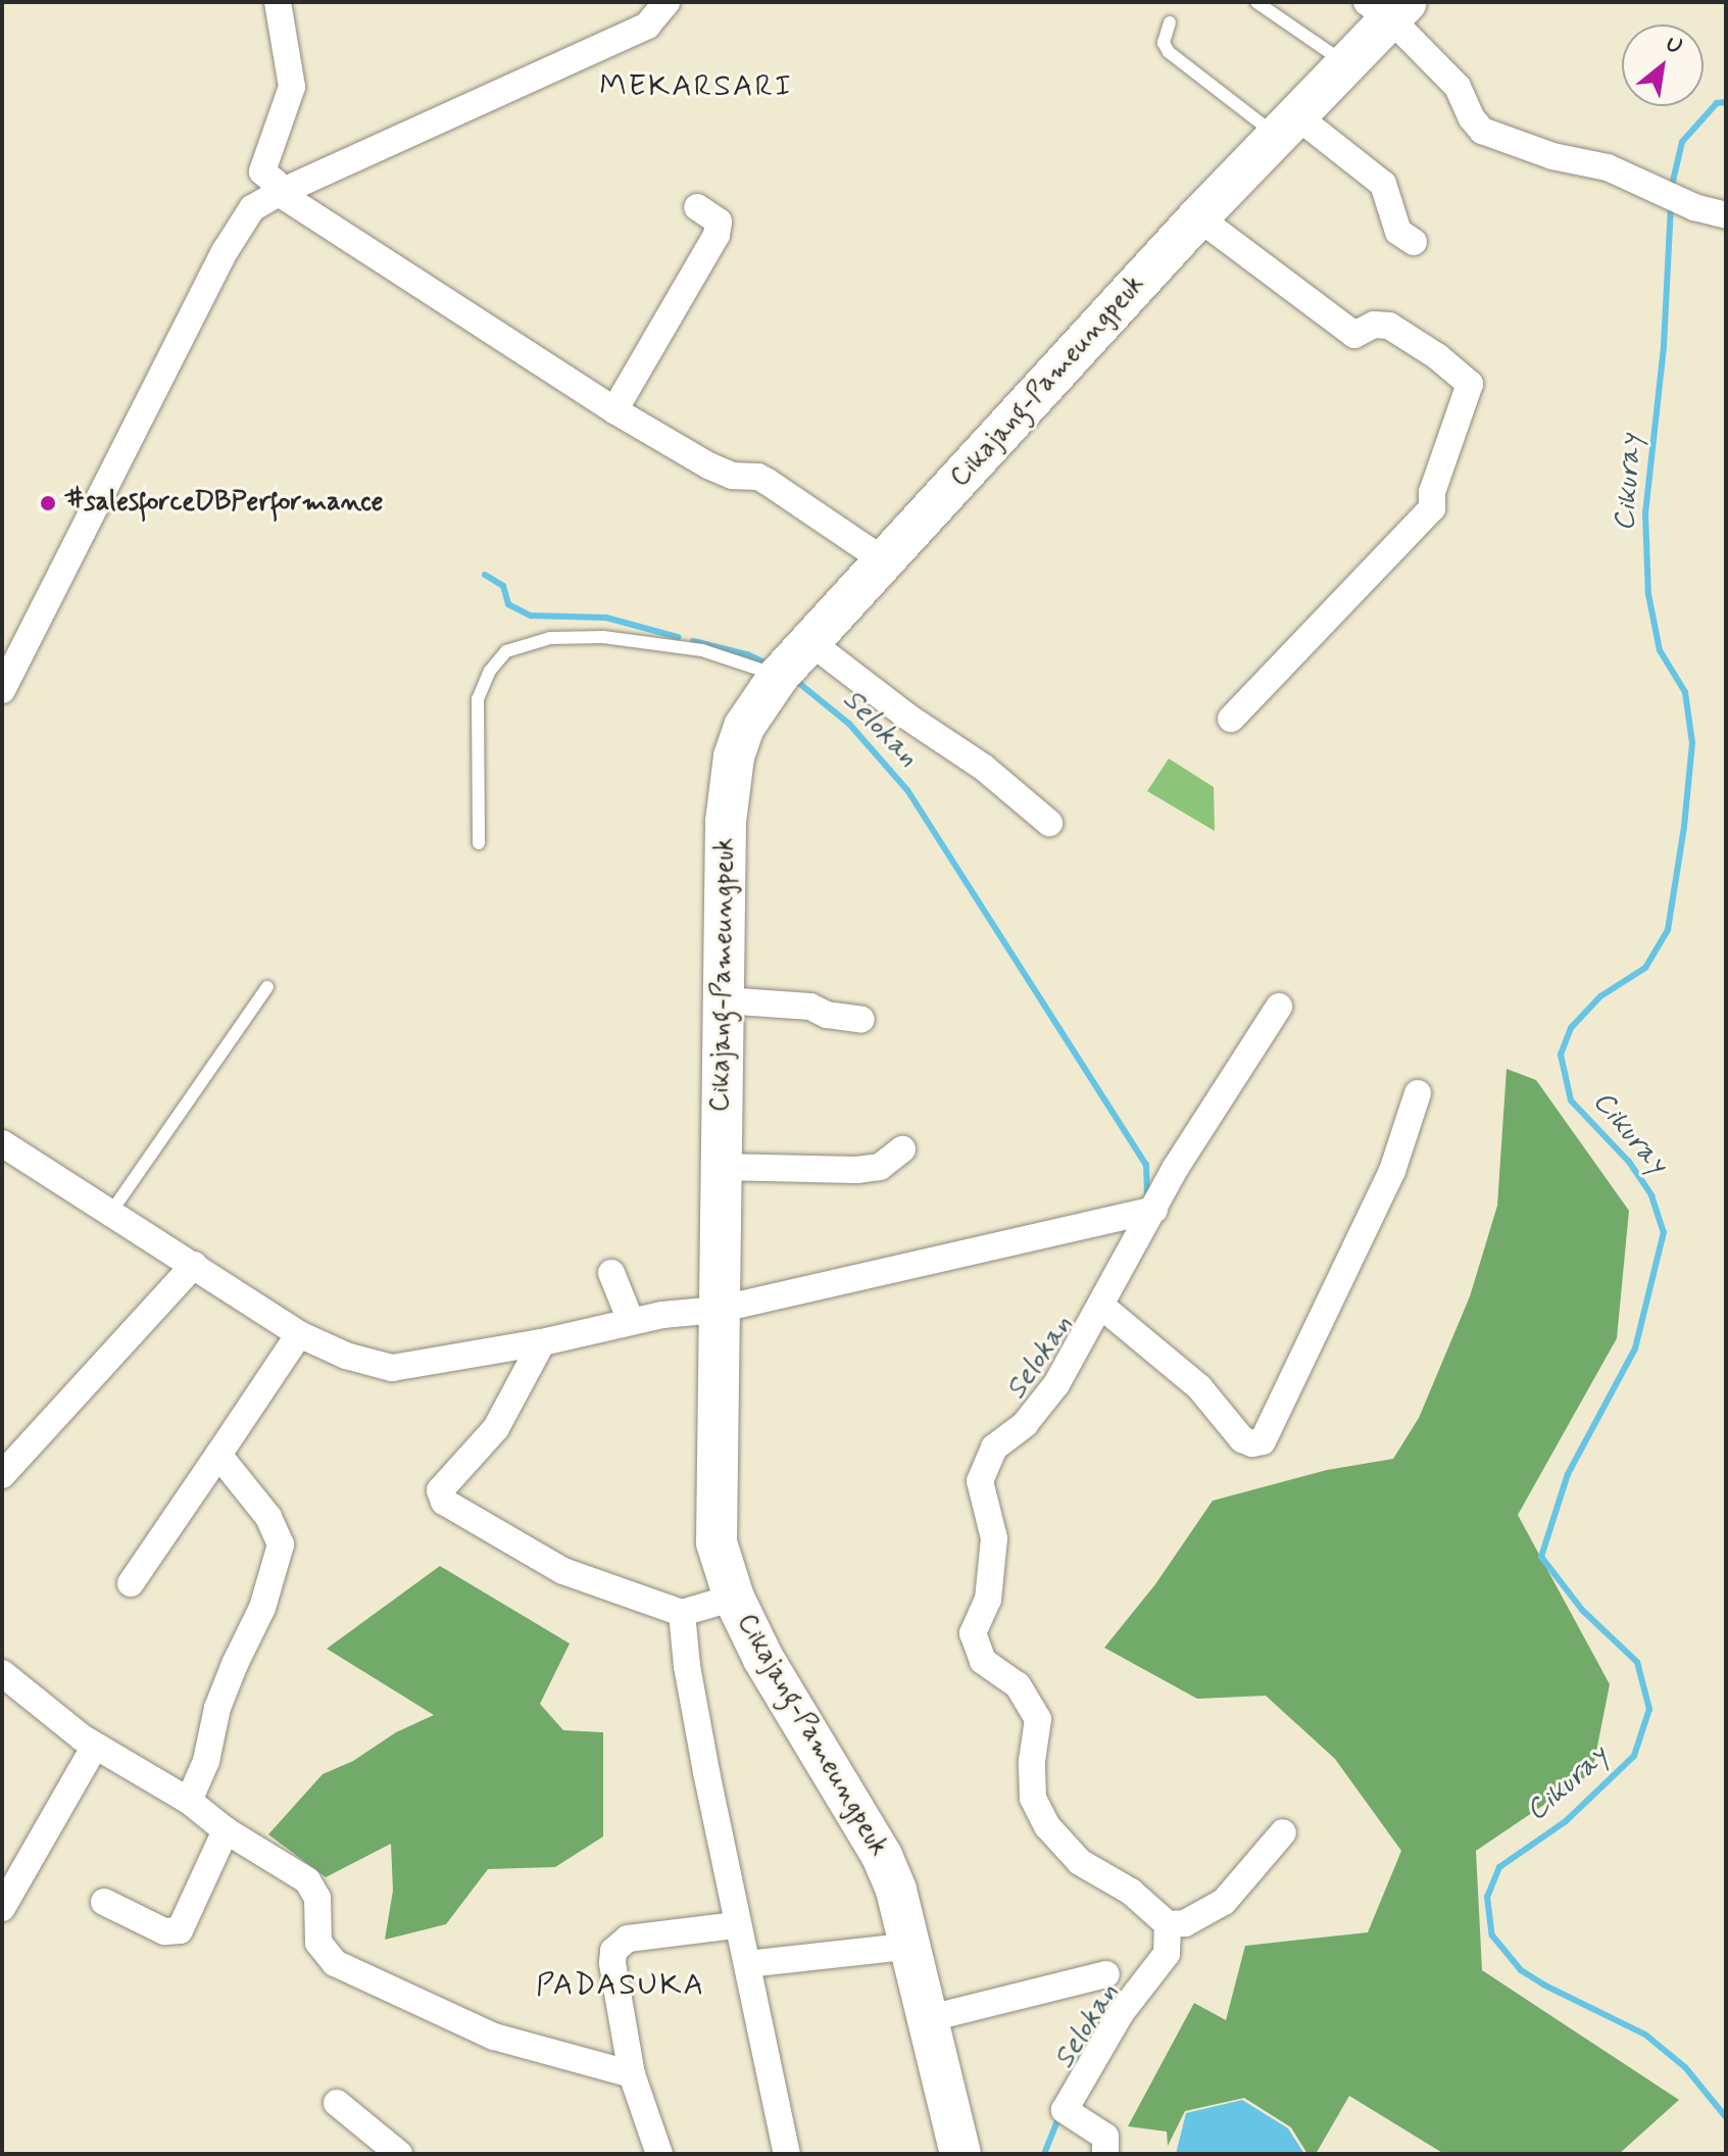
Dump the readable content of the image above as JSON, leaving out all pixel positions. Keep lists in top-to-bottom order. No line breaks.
{"streets":{"main road":["Cikajang-Pameungpeuk"]},"districts":["MEKARSARI","PADASUKA"],"water":["Cikuray","Selokan"],"places":["#salesforceDBPerformance"],"north":"top right"}
